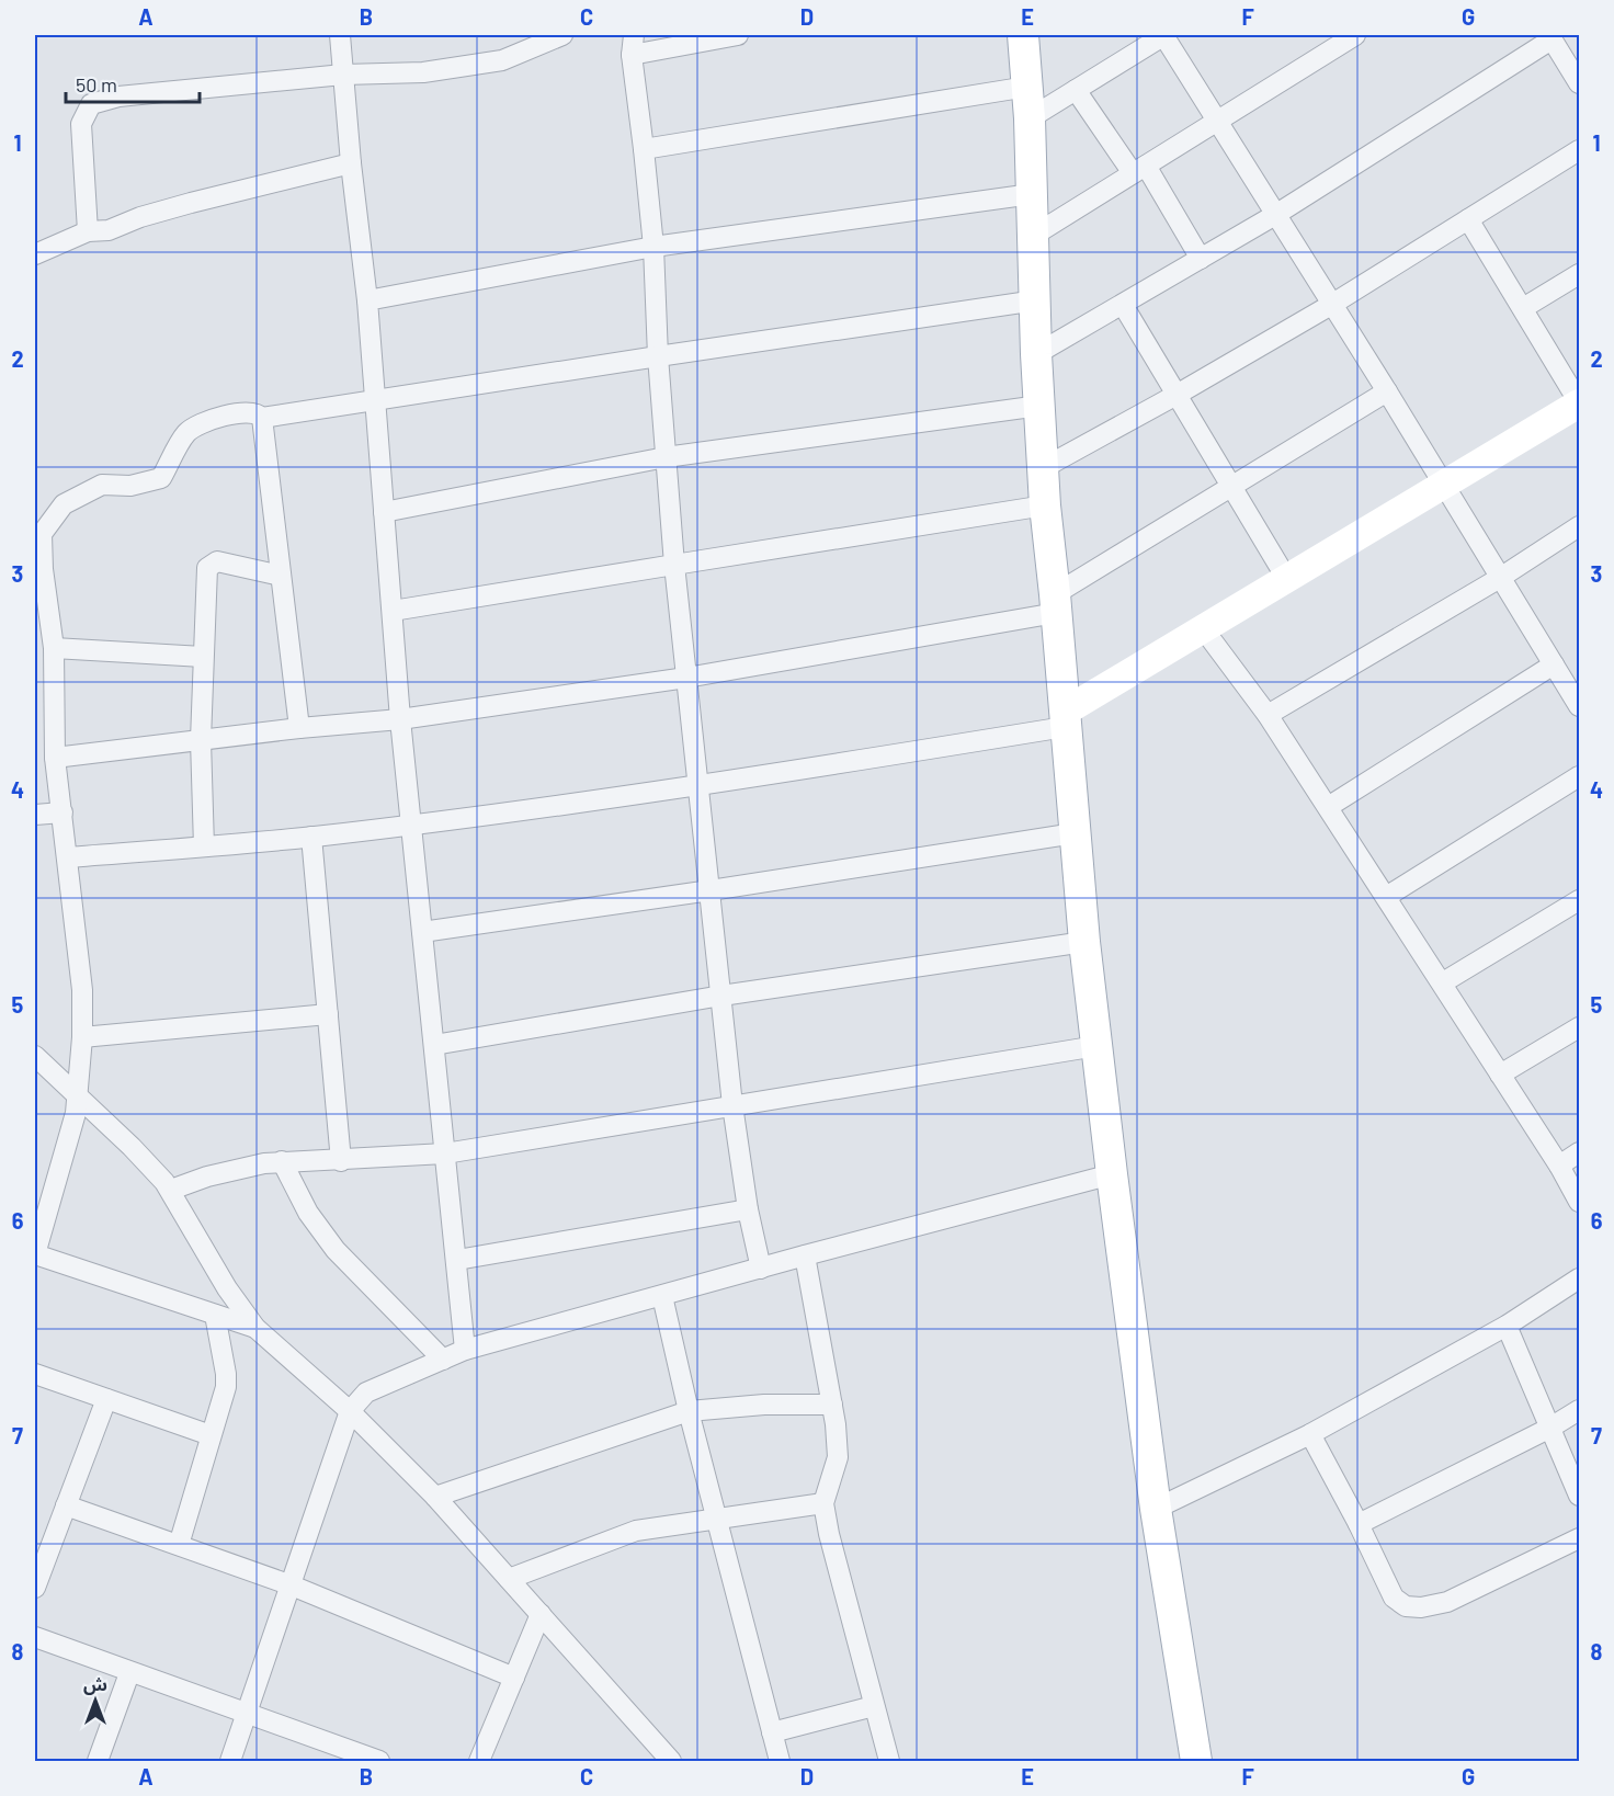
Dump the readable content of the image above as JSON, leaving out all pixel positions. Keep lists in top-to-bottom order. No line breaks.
{"scale_bar":"50 m","north":"top","grid":{"columns":["A","B","C","D","E","F","G"],"rows":["1","2","3","4","5","6","7","8"]}}
